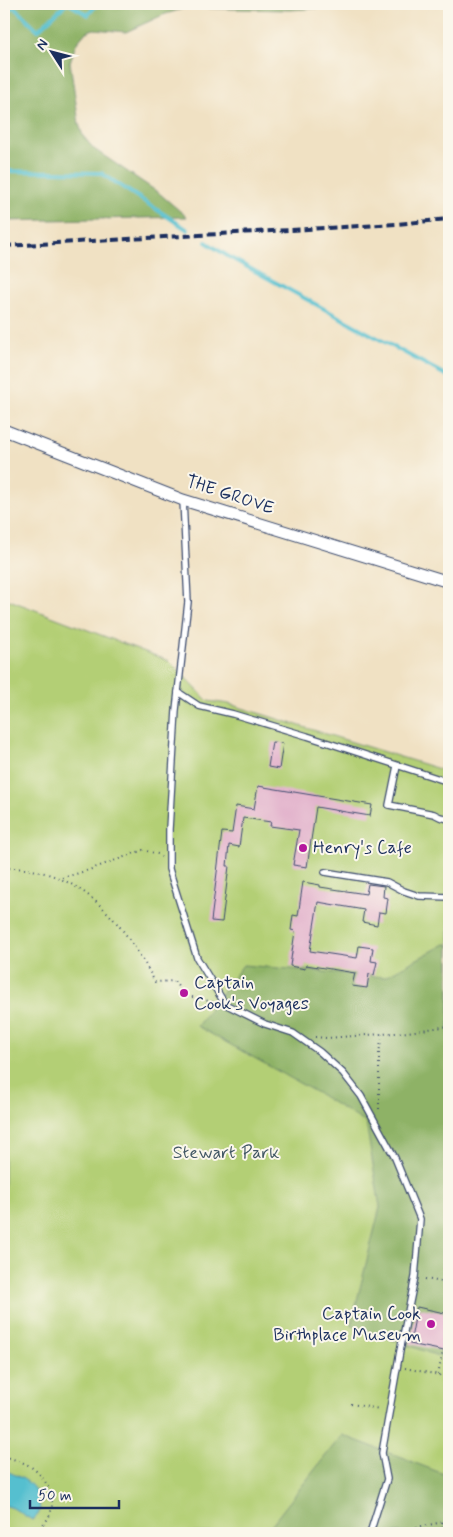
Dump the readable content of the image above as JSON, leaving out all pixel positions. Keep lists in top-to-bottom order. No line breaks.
{"streets":{"street":["THE GROVE"]},"parks":["Stewart Park"],"places":["Henry's Cafe","Captain Cook's Voyages","Captain Cook Birthplace Museum"],"scale_bar":"50 m","north":"top left"}
